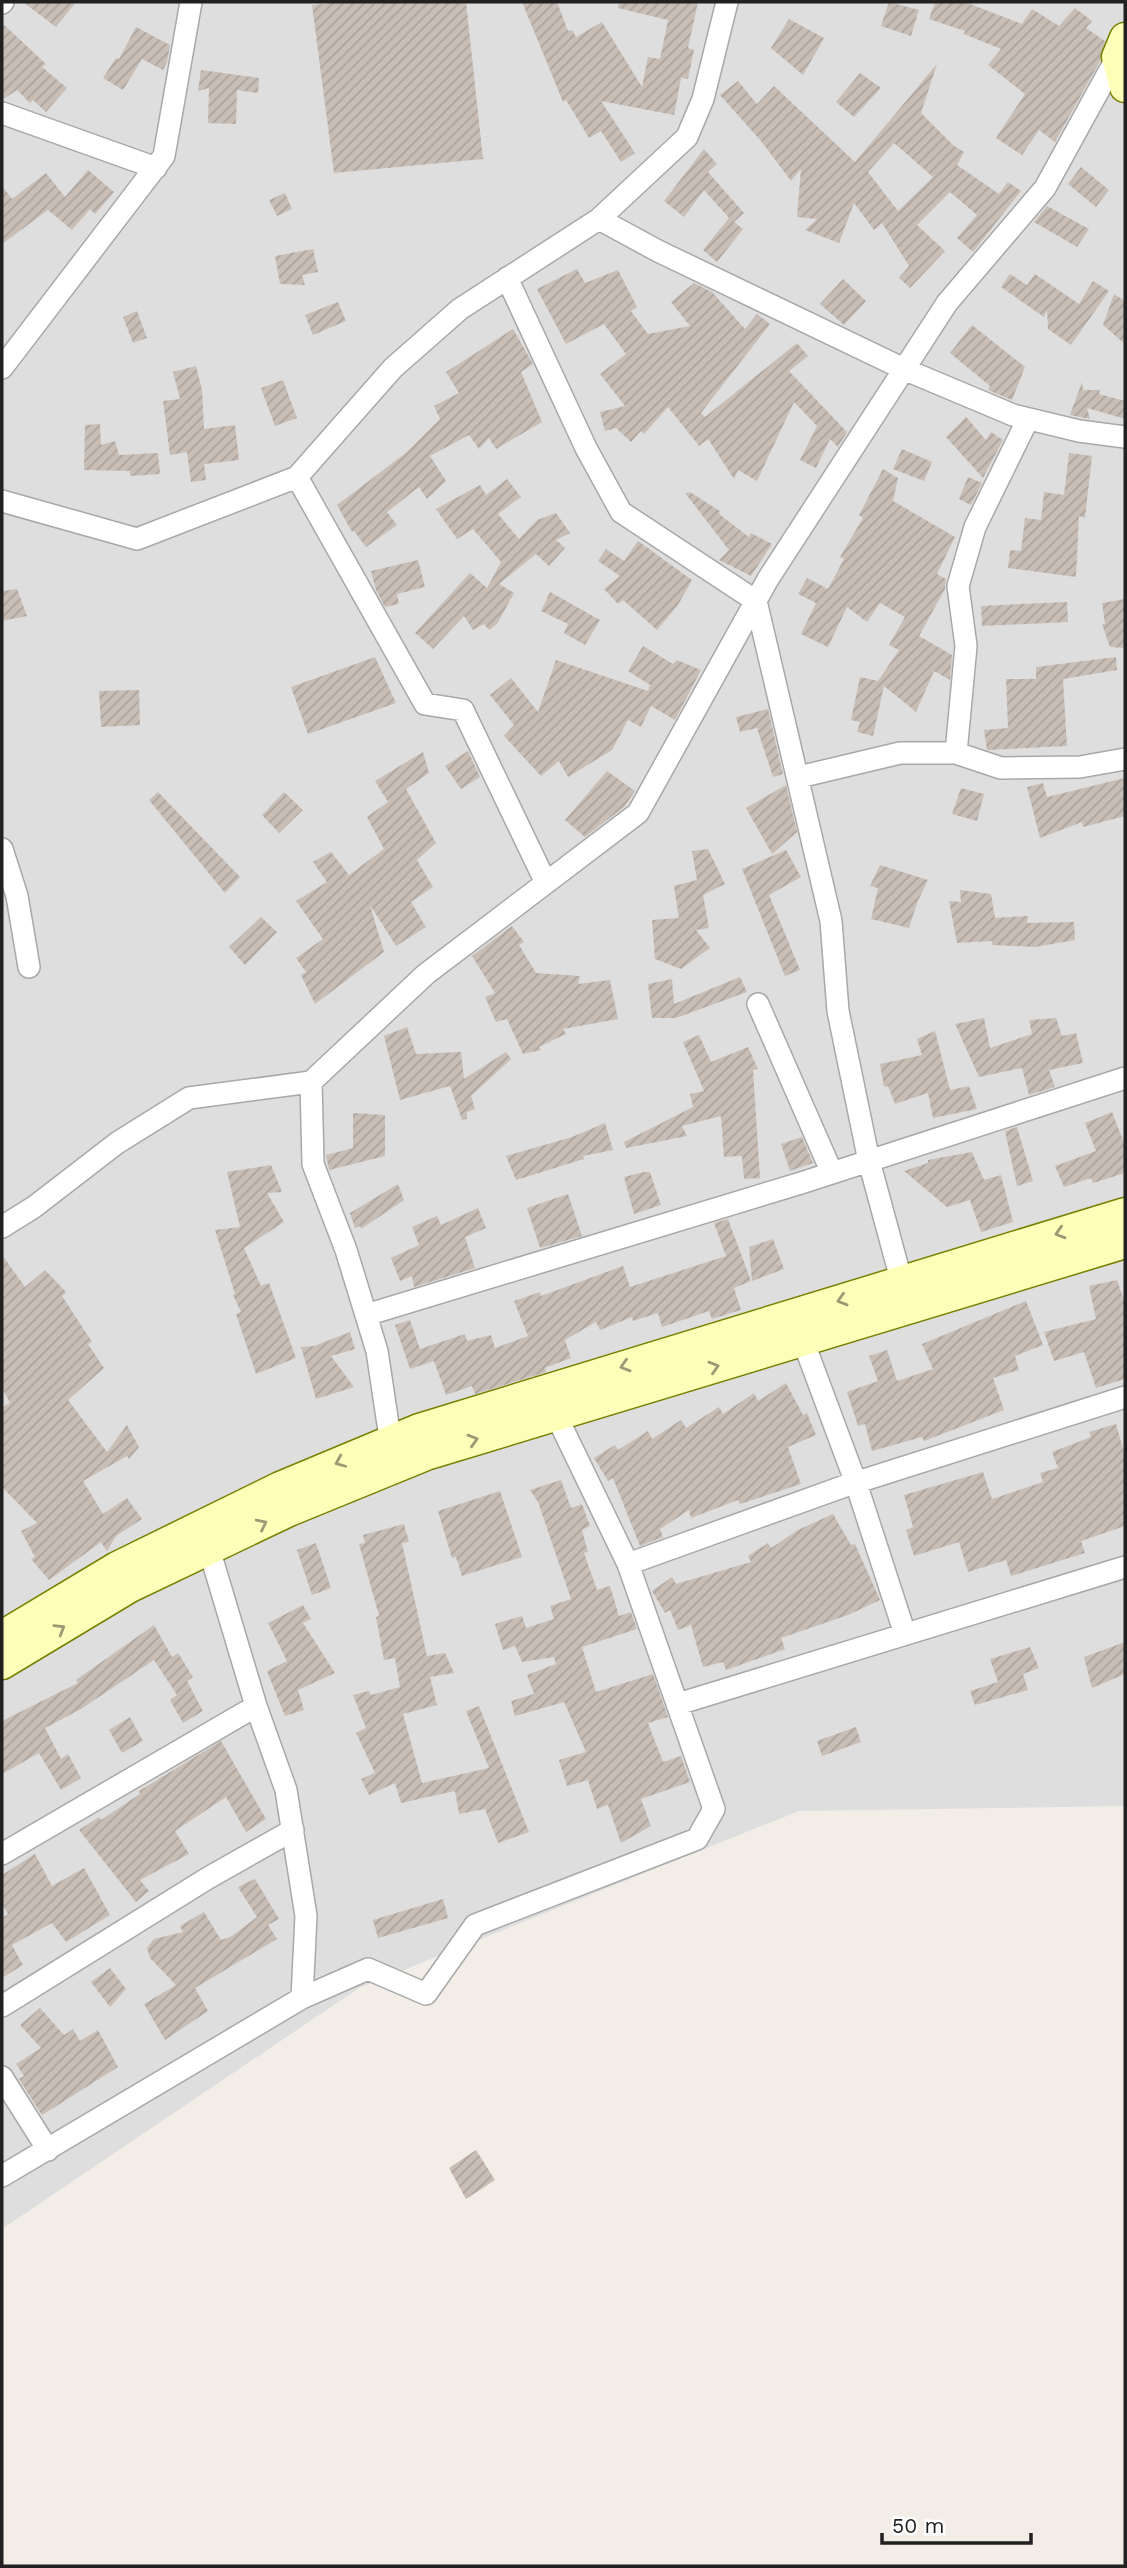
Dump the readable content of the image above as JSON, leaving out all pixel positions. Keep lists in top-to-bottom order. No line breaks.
{"scale_bar":"50 m"}
